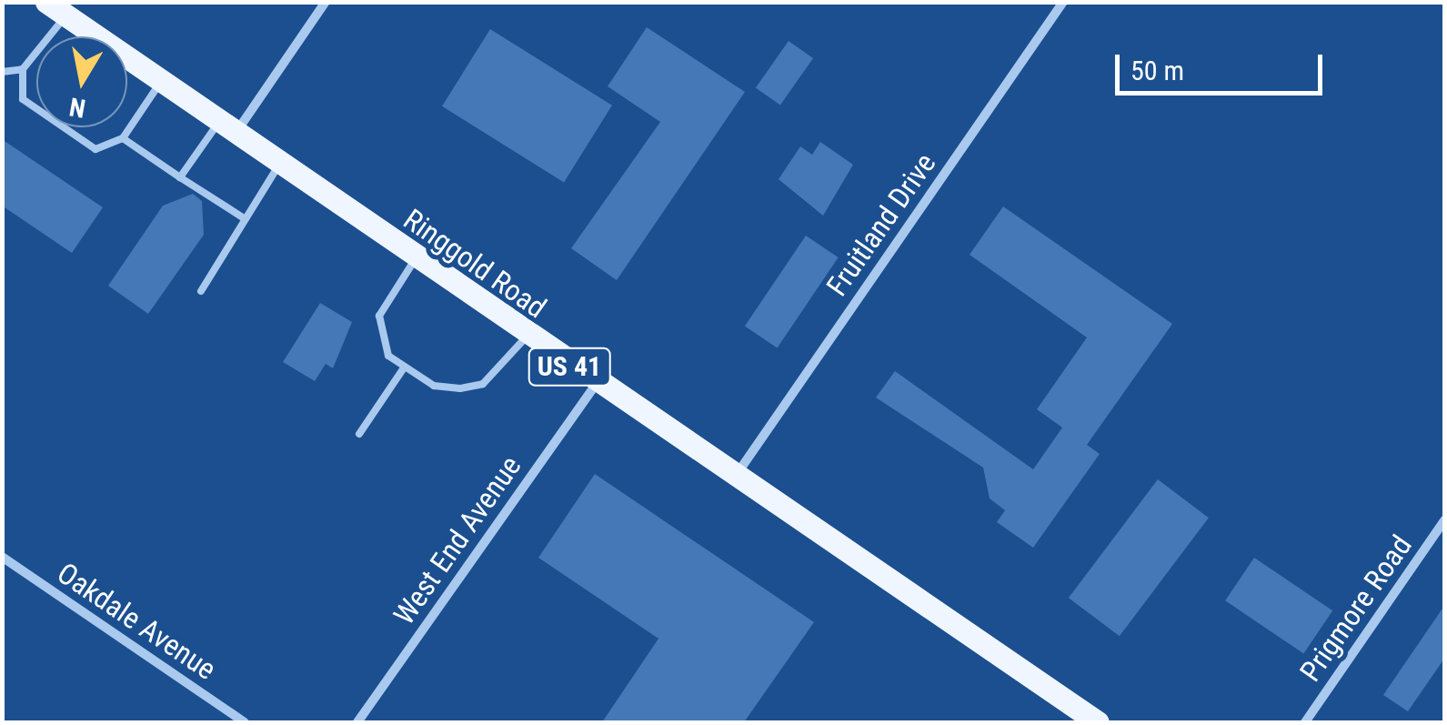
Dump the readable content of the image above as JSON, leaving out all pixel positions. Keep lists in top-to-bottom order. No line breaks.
{"streets":{"main road":["Ringgold Road","US 41"],"street":["Fruitland Drive","West End Avenue","Prigmore Road","Oakdale Avenue"]},"crossings":[["Fruitland Drive","Ringgold Road"],["Ringgold Road","West End Avenue"]],"scale_bar":"50 m","north":"bottom"}
